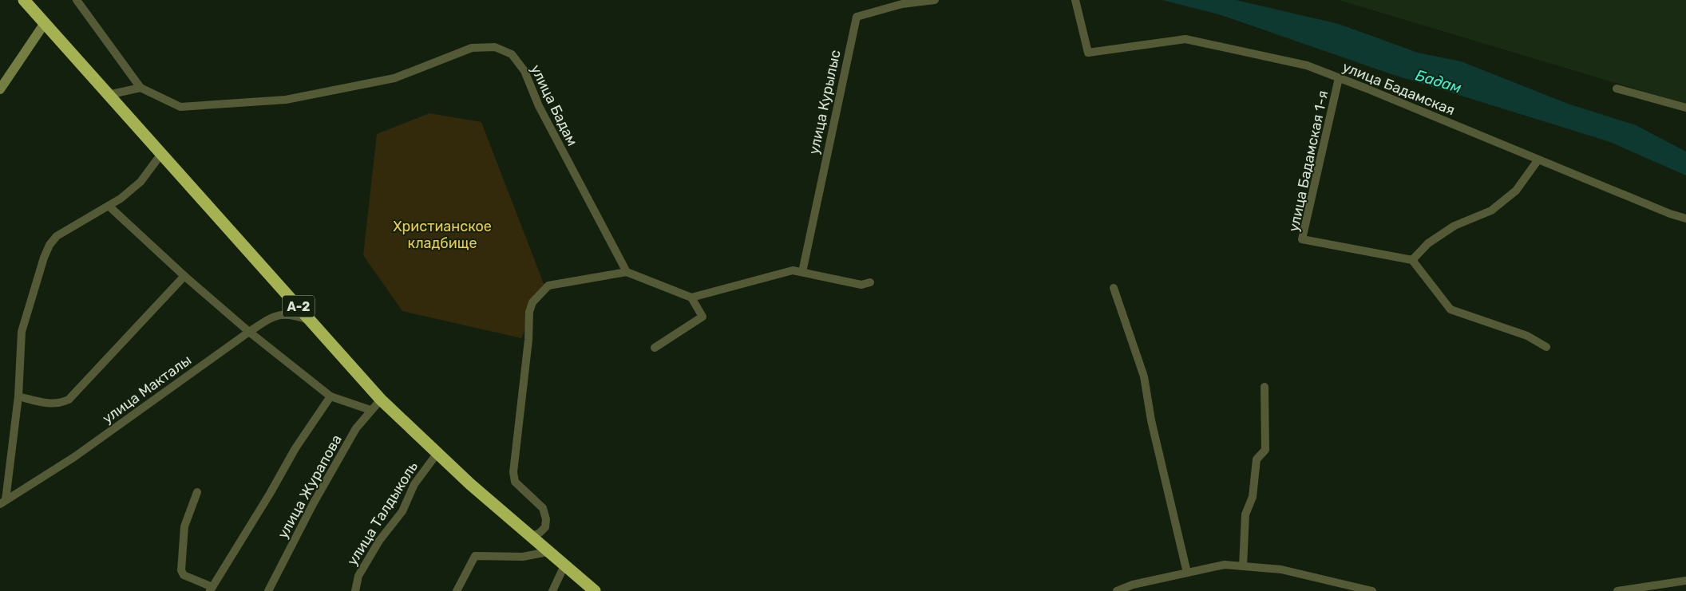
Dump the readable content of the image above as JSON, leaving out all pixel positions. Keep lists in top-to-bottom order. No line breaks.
{"streets":{"highway":["A-2"],"street":["улица Бадамская","улица Курылыс","улица Бадам","улица Бадамская 1-я","улица Макталы","улица Журапова","улица Талдыколь"]},"crossings":[["улица Бадамская","улица Бадамская 1-я"],["A-2","улица Макталы"],["A-2","улица Журапова"],["A-2","улица Талдыколь"]],"water":["Бадам"],"parks":["Христианское кладбище"]}
